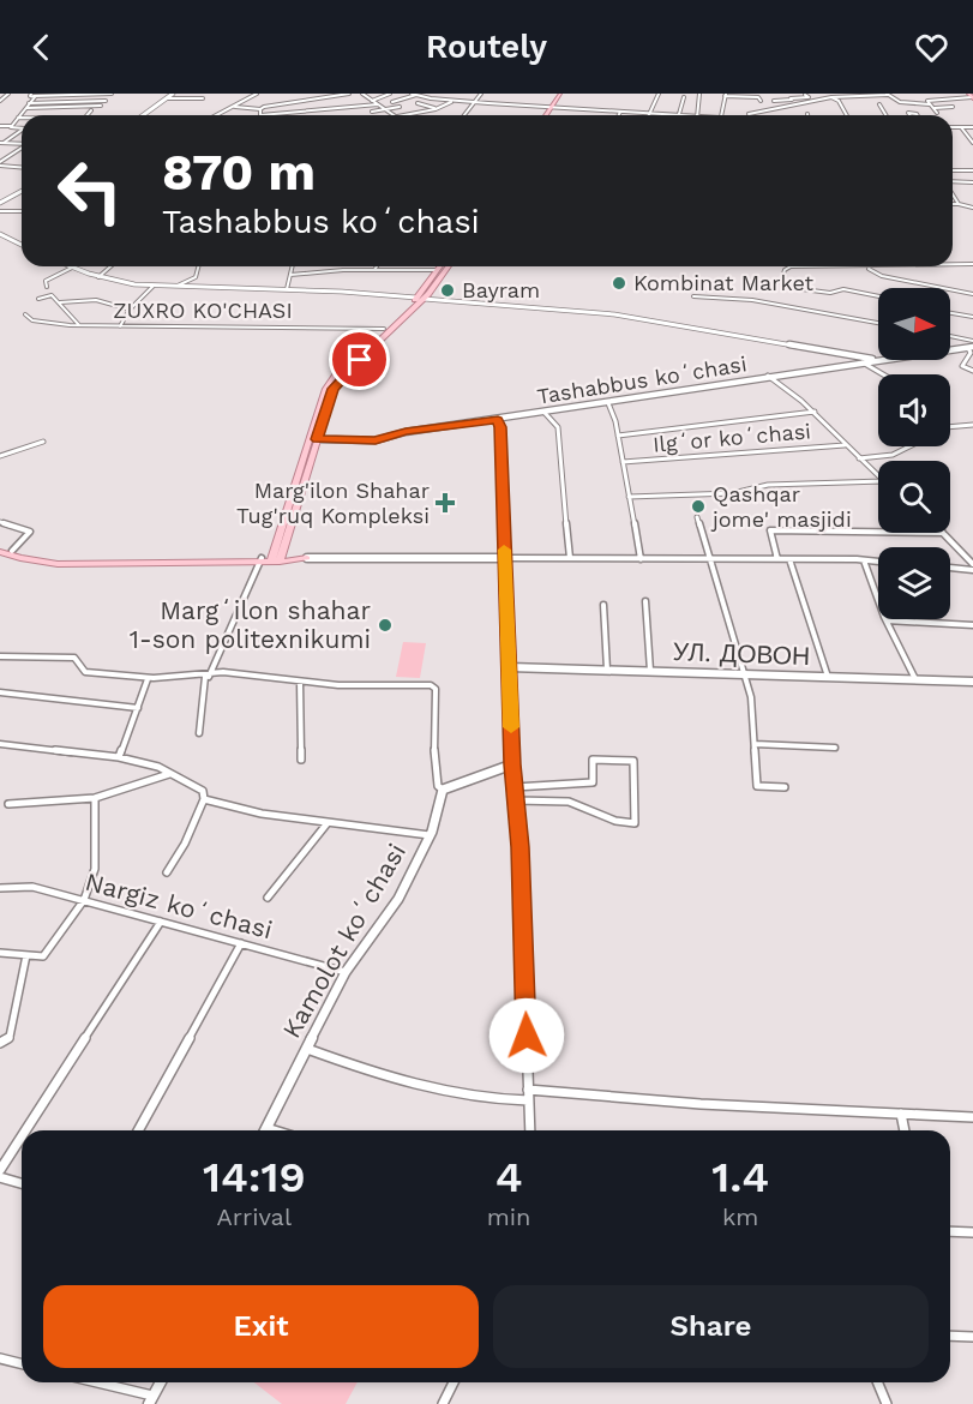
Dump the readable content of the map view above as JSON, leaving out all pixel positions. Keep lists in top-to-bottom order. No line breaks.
{"streets":{"main road":["УЛ. ДОВОН"],"street":["ZUXRO KO'CHASI","Tashabbus koʻchasi","Ilgʻor koʻchasi","Nargiz koʻchasi","Kamolot koʻchasi"]},"crossings":[["Nargiz koʻchasi","Kamolot koʻchasi"]],"places":{"other":["Kombinat Market","Bayram","Qashqar jome' masjidi","Margʻilon shahar 1-son politexnikumi"],"health":["Marg'ilon Shahar Tug'ruq Kompleksi"]},"north":"right","page":{"header":"Routely","turn":["870 m","Tashabbus koʻchasi"],"eta":["14:19","Arrival","4","min","1.4","km"],"buttons":["Exit","Share"]}}
